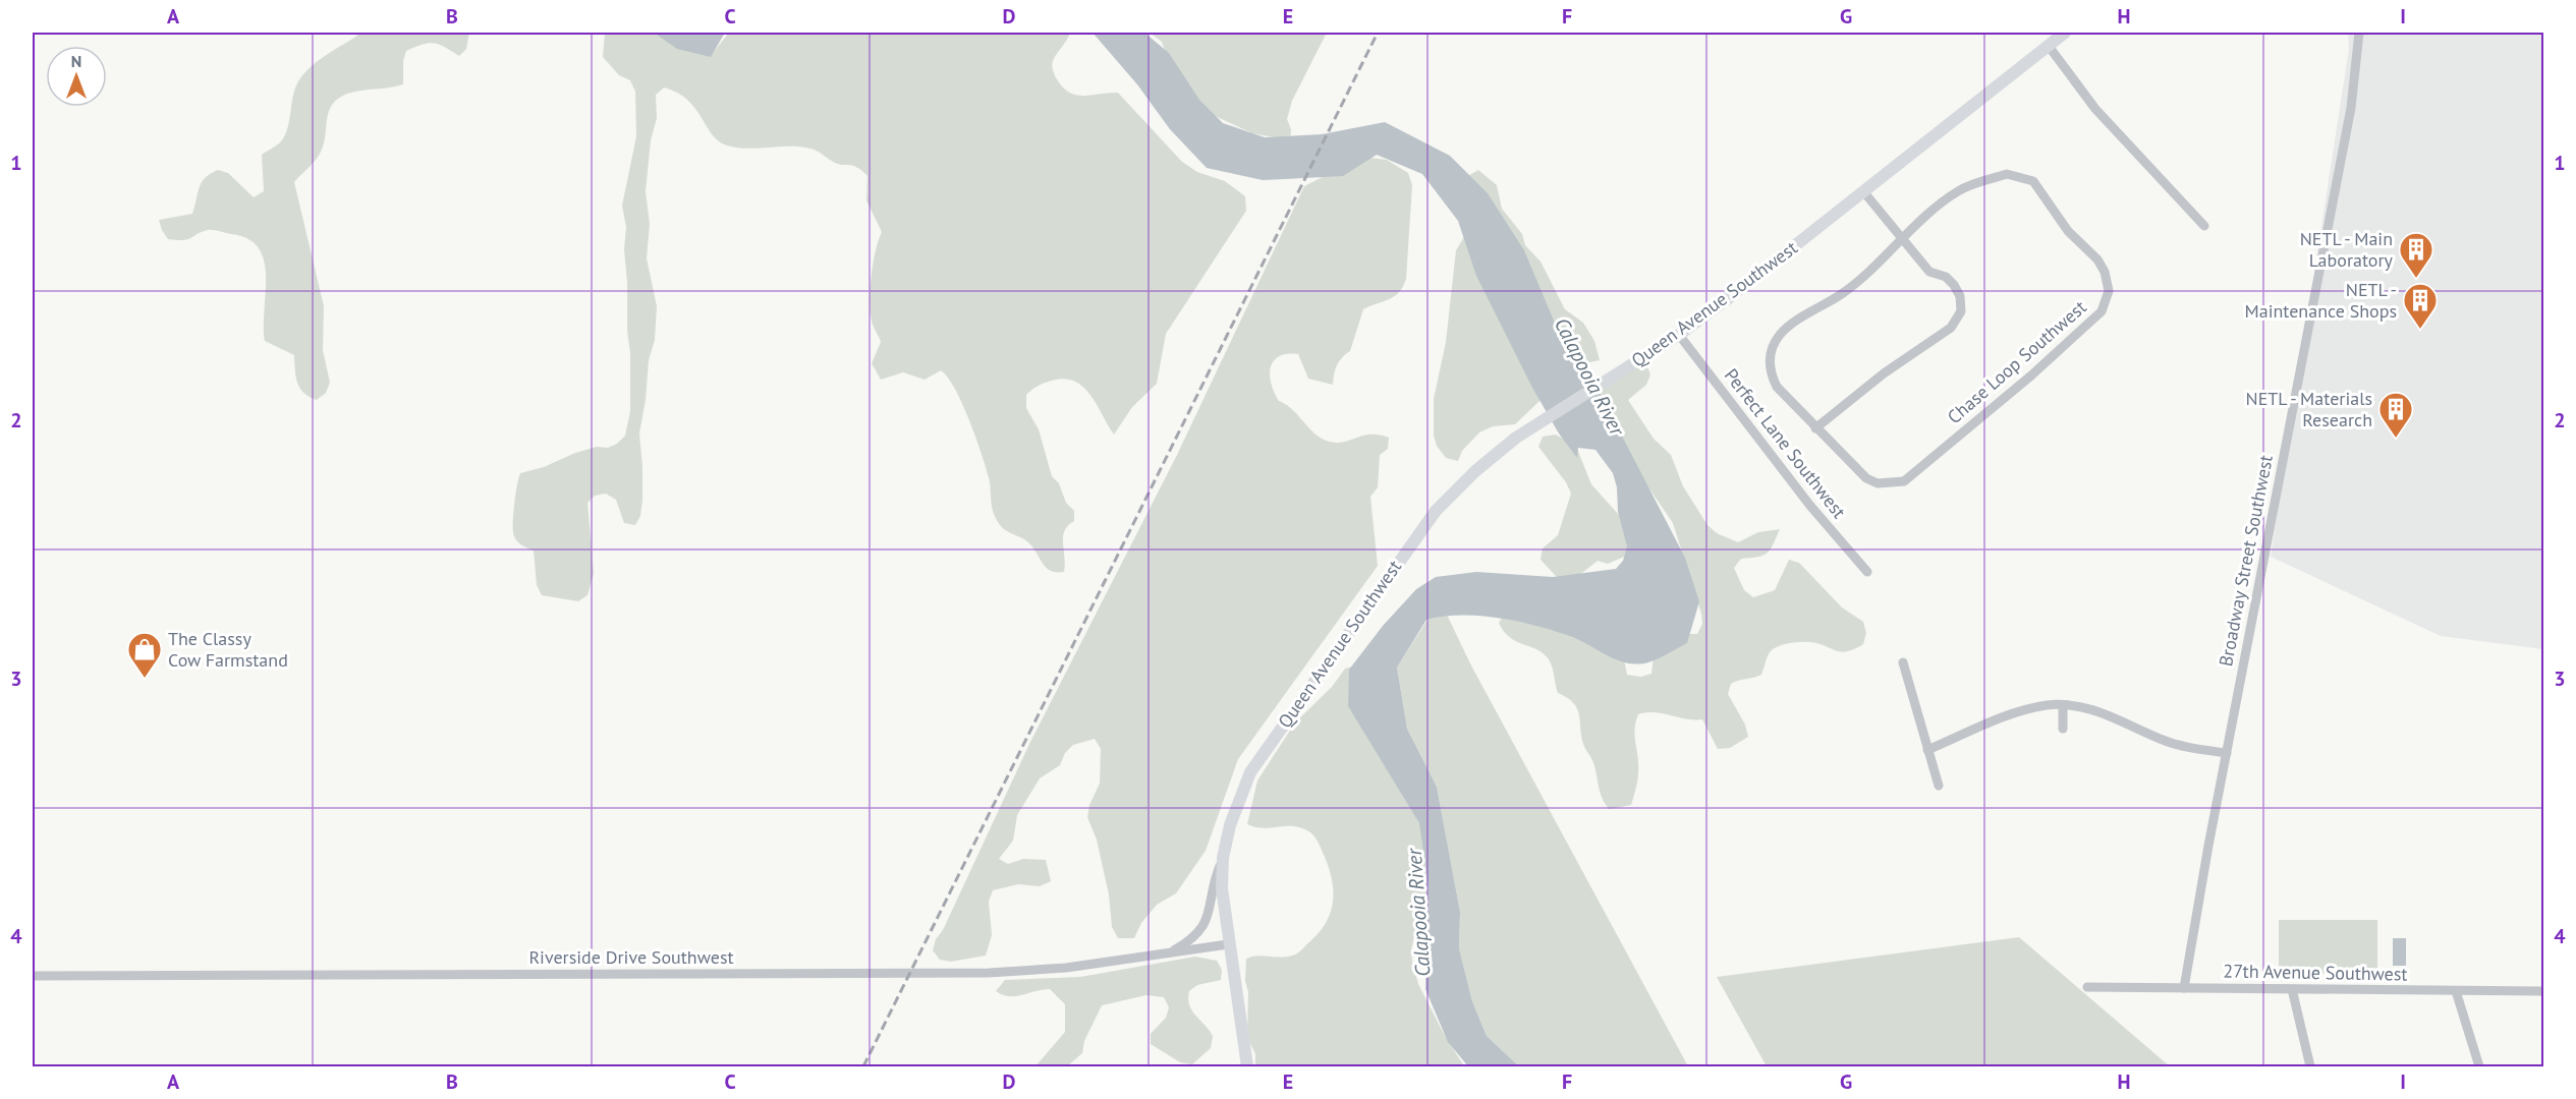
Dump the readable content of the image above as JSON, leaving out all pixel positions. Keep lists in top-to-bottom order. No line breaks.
{"streets":{"main road":["Queen Avenue Southwest"],"street":["Chase Loop Southwest","Perfect Lane Southwest","Broadway Street Southwest","Riverside Drive Southwest","27th Avenue Southwest"]},"crossings":[["Queen Avenue Southwest","Perfect Lane Southwest"],["Queen Avenue Southwest","Riverside Drive Southwest"],["Broadway Street Southwest","27th Avenue Southwest"]],"water":["Calapooia River"],"places":{"building":["NETL - Main Laboratory","NETL - Maintenance Shops","NETL - Materials Research"],"shop":["The Classy Cow Farmstand"]},"north":"top","grid":{"columns":["A","B","C","D","E","F","G","H","I"],"rows":["1","2","3","4"]}}
